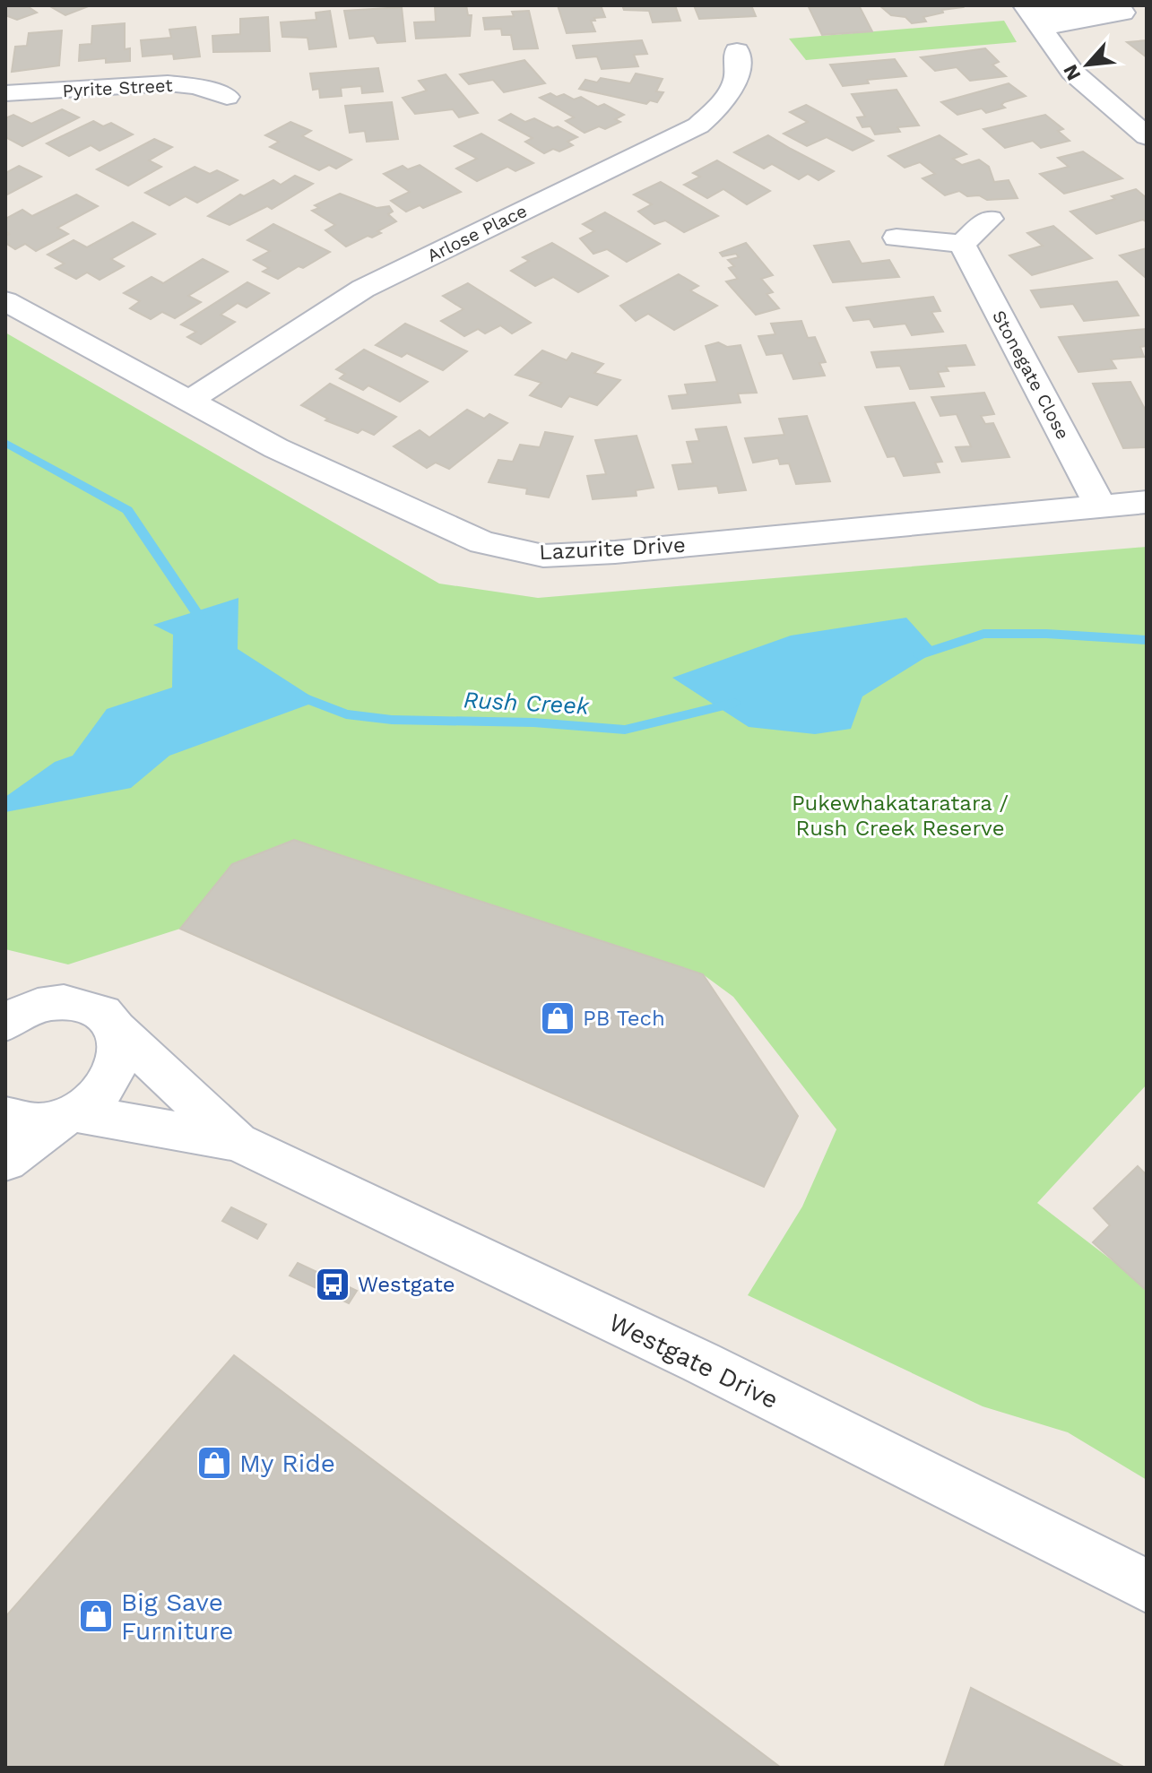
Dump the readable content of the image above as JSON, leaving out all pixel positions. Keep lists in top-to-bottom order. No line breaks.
{"streets":{"street":["Pyrite Street","Arlose Place","Stonegate Close","Lazurite Drive","Westgate Drive"]},"crossings":[["Arlose Place","Lazurite Drive"],["Stonegate Close","Lazurite Drive"]],"water":["Rush Creek"],"parks":["Pukewhakataratara / Rush Creek Reserve"],"places":{"shop":["PB Tech","My Ride","Big Save Furniture"],"bus stop":["Westgate"]},"north":"bottom left"}
